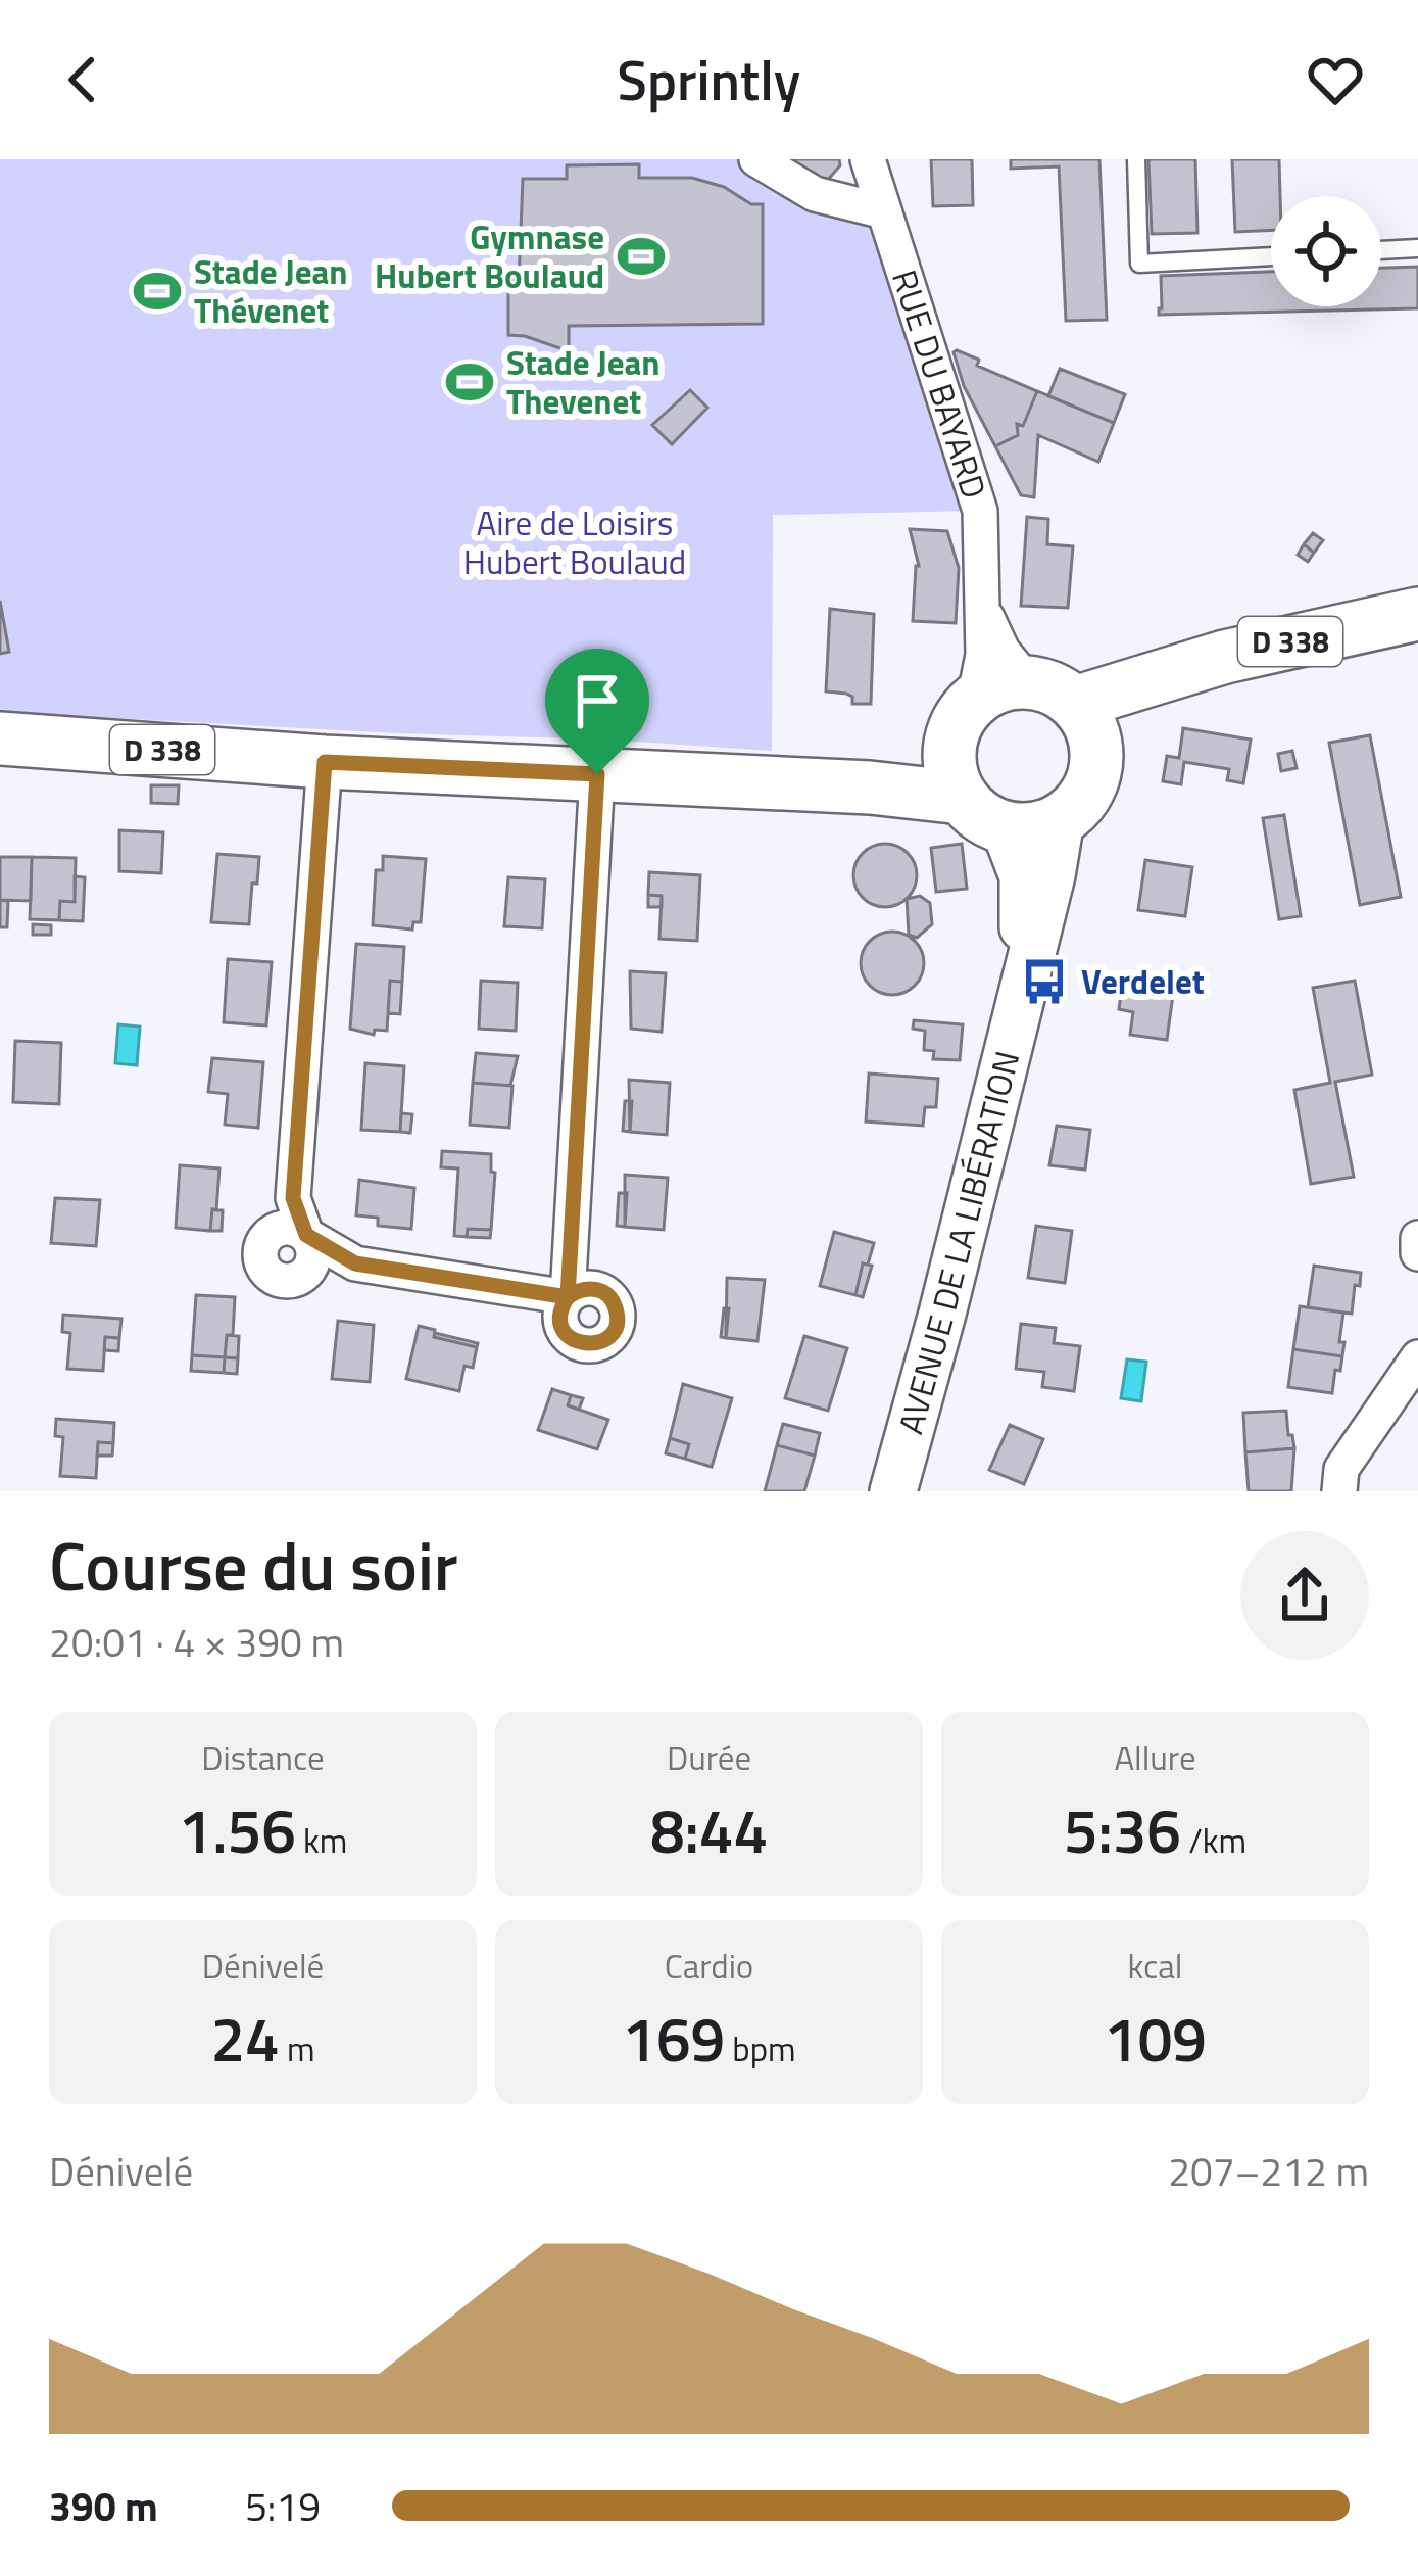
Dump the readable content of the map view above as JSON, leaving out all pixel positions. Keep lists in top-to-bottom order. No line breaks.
{"streets":{"main road":["D 338","AVENUE DE LA LIBÉRATION"],"street":["RUE DU BAYARD"]},"crossings":[["RUE DU BAYARD","D 338"],["RUE DU BAYARD","AVENUE DE LA LIBÉRATION"],["D 338","AVENUE DE LA LIBÉRATION"]],"parks":["Aire de Loisirs Hubert Boulaud"],"places":{"sports":["Gymnase Hubert Boulaud","Stade Jean Thévenet","Stade Jean Thevenet"],"bus stop":["Verdelet"]},"page":{"header":"Sprintly","heading":["Course du soir","20:01 · 4 × 390 m"],"stats":[["Distance","1.56 km"],["Durée","8:44"],["Allure","5:36 /km"],["Dénivelé","24 m"],["Cardio","169 bpm"],["kcal","109"]],"chart":["Dénivelé","207–212 m"],"list":[{"name":"390 m","note":"5:19"}]}}
